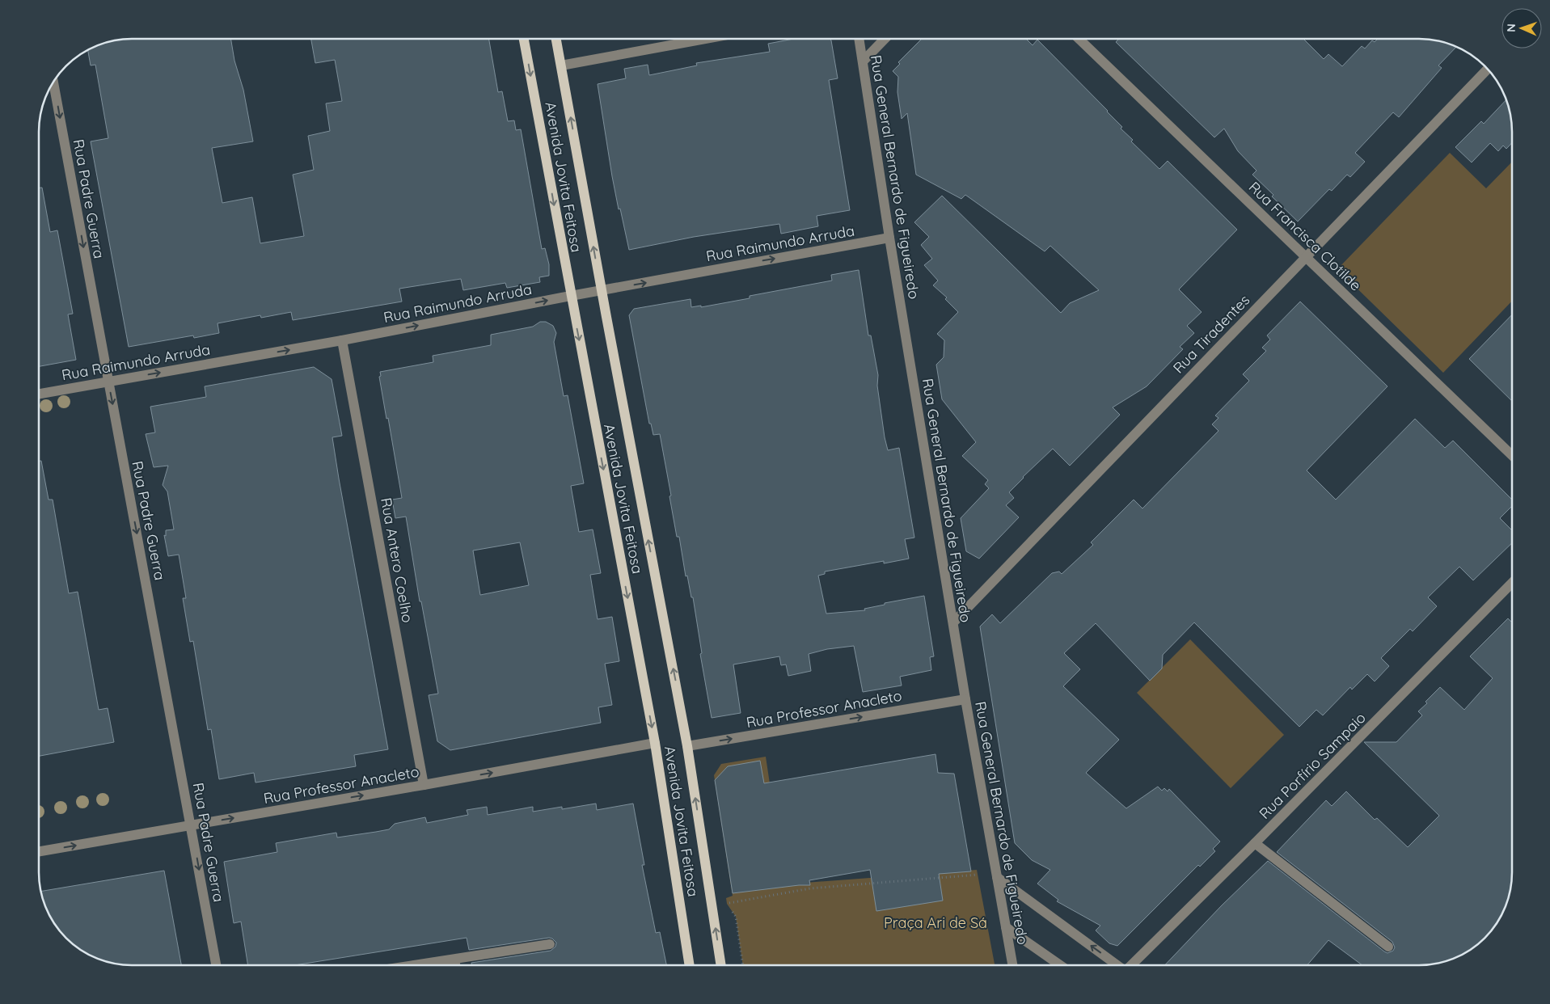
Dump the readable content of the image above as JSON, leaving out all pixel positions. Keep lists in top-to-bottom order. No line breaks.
{"streets":{"main road":["Avenida Jovita Feitosa"],"street":["Rua General Bernardo de Figueiredo","Rua Padre Guerra","Rua Francisca Clotilde","Rua Raimundo Arruda","Rua Tiradentes","Rua Antero Coelho","Rua Professor Anacleto","Rua Porfírio Sampaio"]},"crossings":[["Avenida Jovita Feitosa","Rua Raimundo Arruda"],["Avenida Jovita Feitosa","Rua Professor Anacleto"],["Rua General Bernardo de Figueiredo","Rua Raimundo Arruda"],["Rua General Bernardo de Figueiredo","Rua Tiradentes"],["Rua General Bernardo de Figueiredo","Rua Professor Anacleto"],["Rua Padre Guerra","Rua Raimundo Arruda"],["Rua Padre Guerra","Rua Professor Anacleto"],["Rua Francisca Clotilde","Rua Tiradentes"],["Rua Raimundo Arruda","Rua Antero Coelho"],["Rua Antero Coelho","Rua Professor Anacleto"]],"one_way":["Rua Padre Guerra","Rua Raimundo Arruda","Rua Professor Anacleto"],"parks":["Praça Ari de Sá"],"north":"left"}
